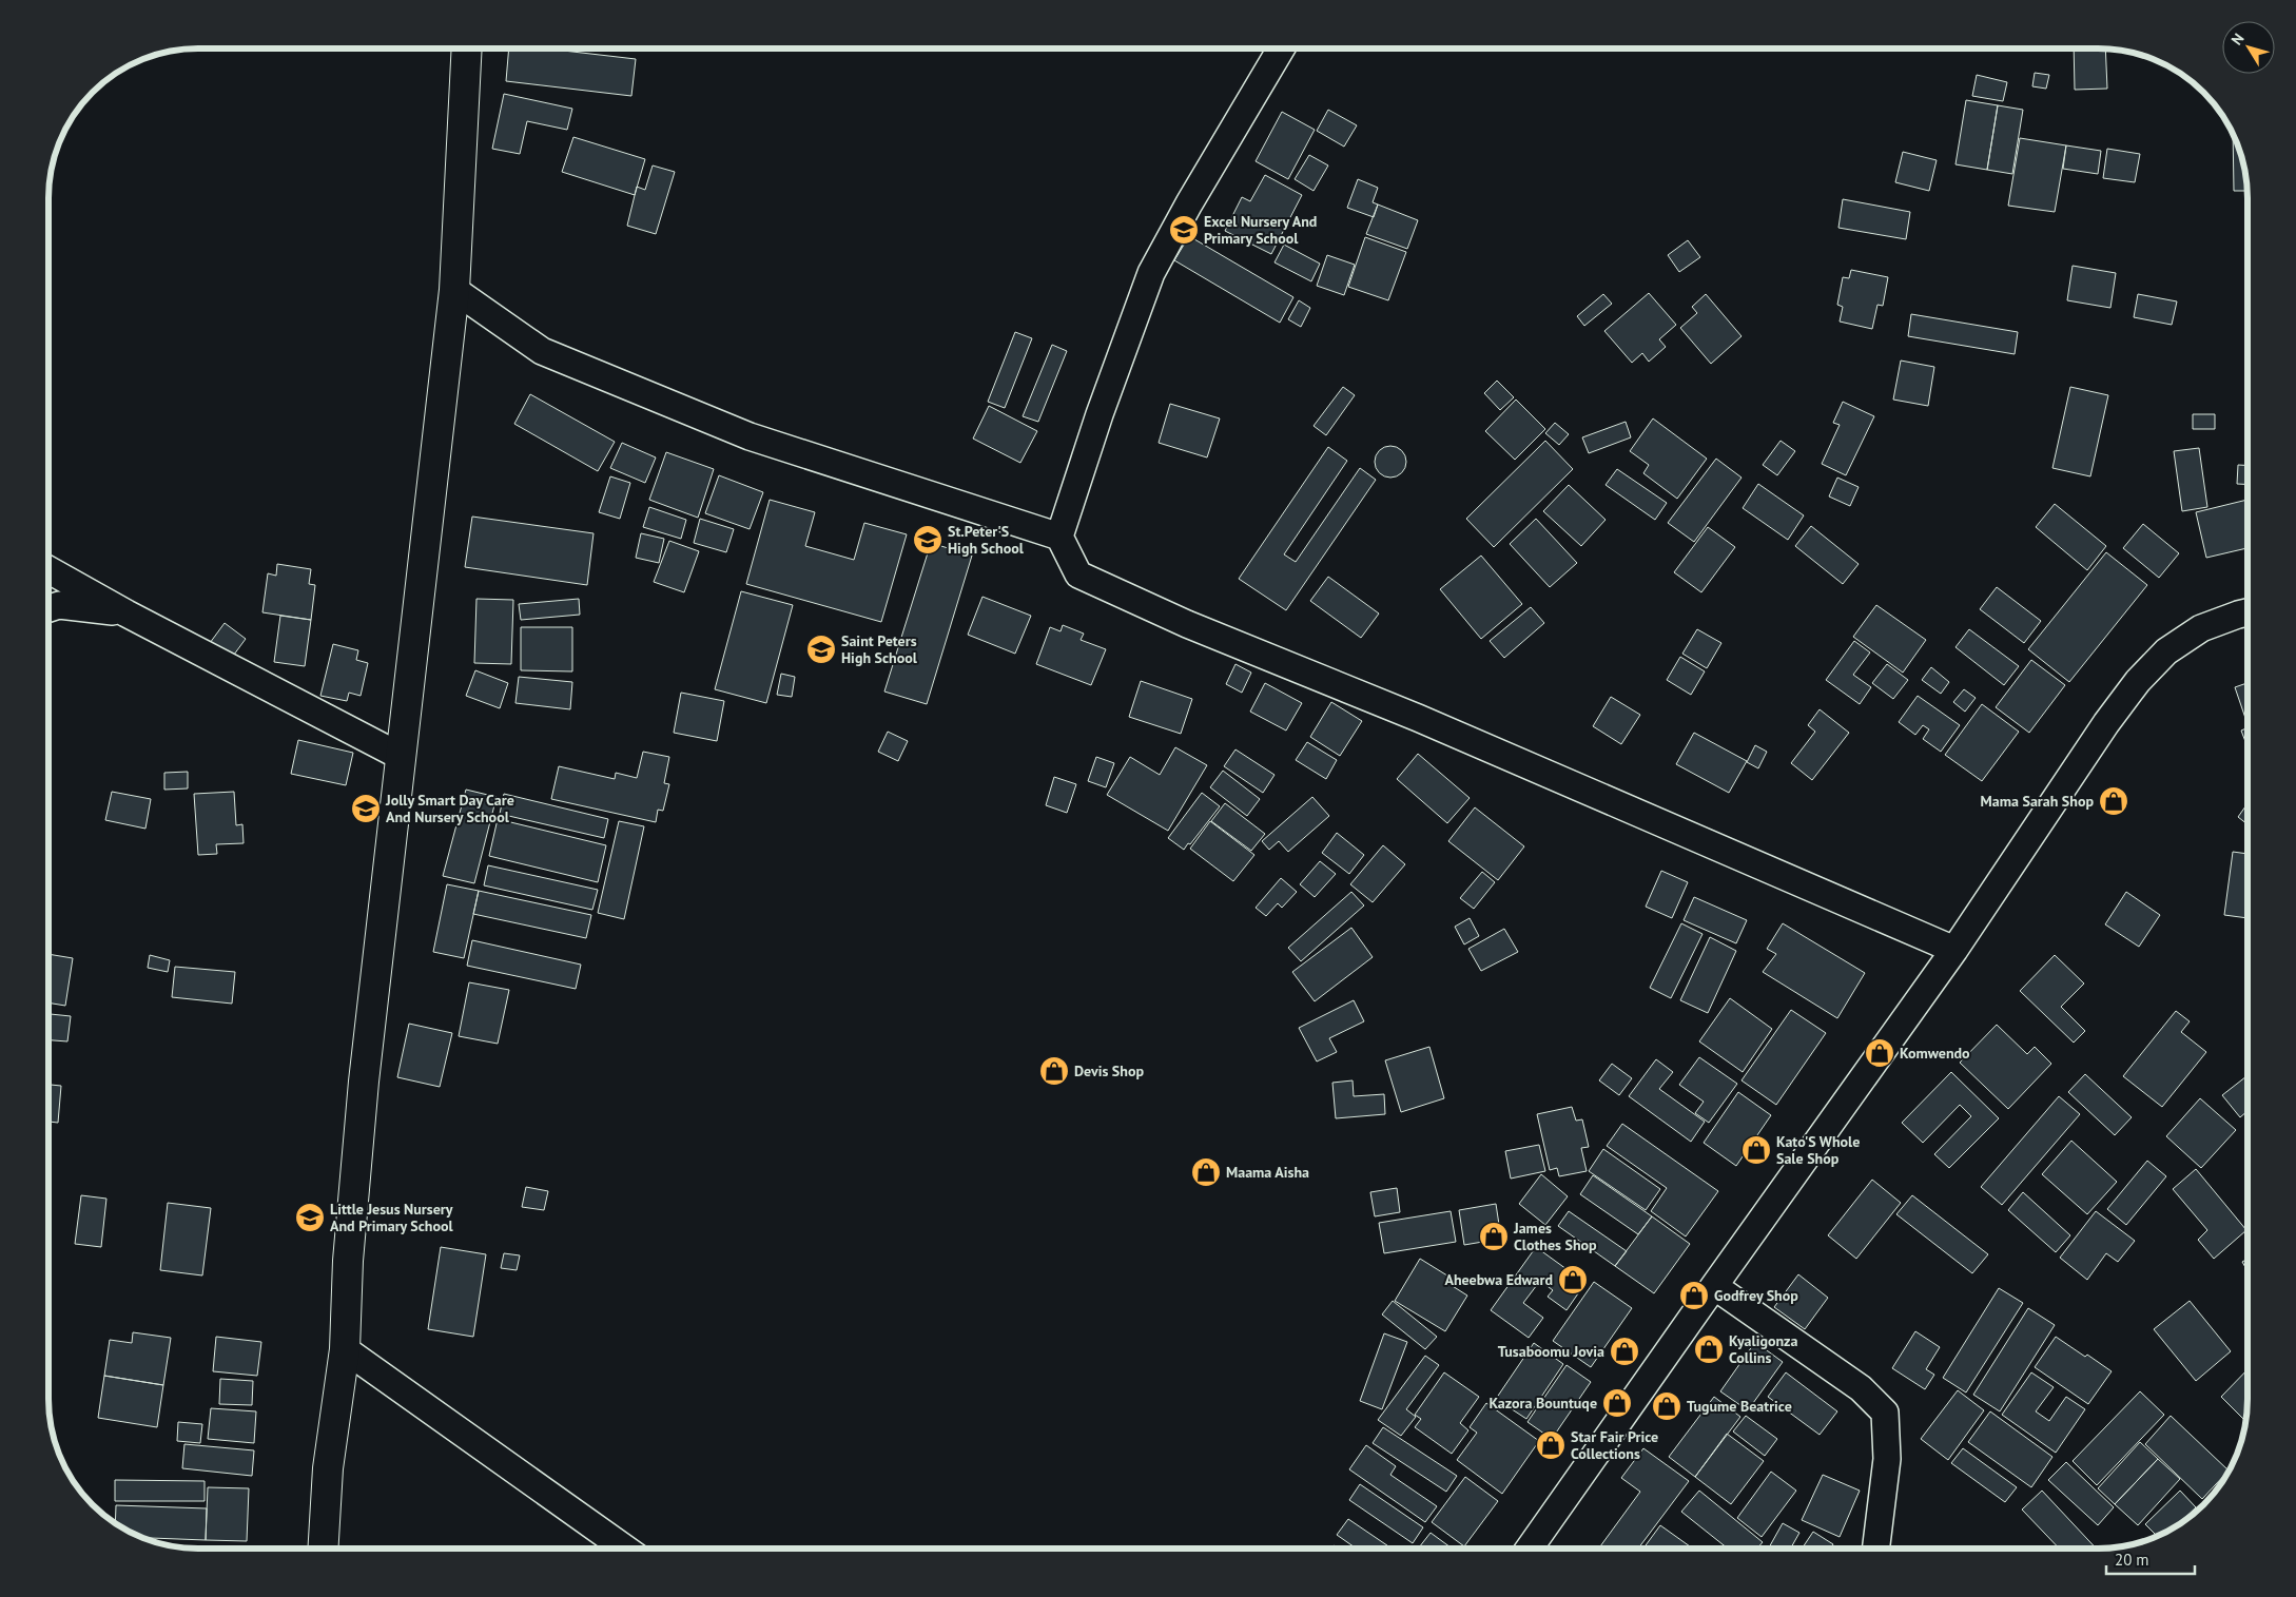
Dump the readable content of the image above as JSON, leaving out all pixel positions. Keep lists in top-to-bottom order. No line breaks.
{"places":{"school or university":["Excel Nursery And Primary School","St.Peter'S High School","Saint Peters High School","Jolly Smart Day Care And Nursery School","Little Jesus Nursery And Primary School"],"shop":["Mama Sarah Shop","Komwendo","Devis Shop","Kato'S Whole Sale Shop","Maama Aisha","James Clothes Shop","Aheebwa Edward","Godfrey Shop","Kyaligonza Collins","Tusaboomu Jovia","Kazora Bountuqe","Tugume Beatrice","Star Fair Price Collections"]},"scale_bar":"20 m","north":"top left"}
